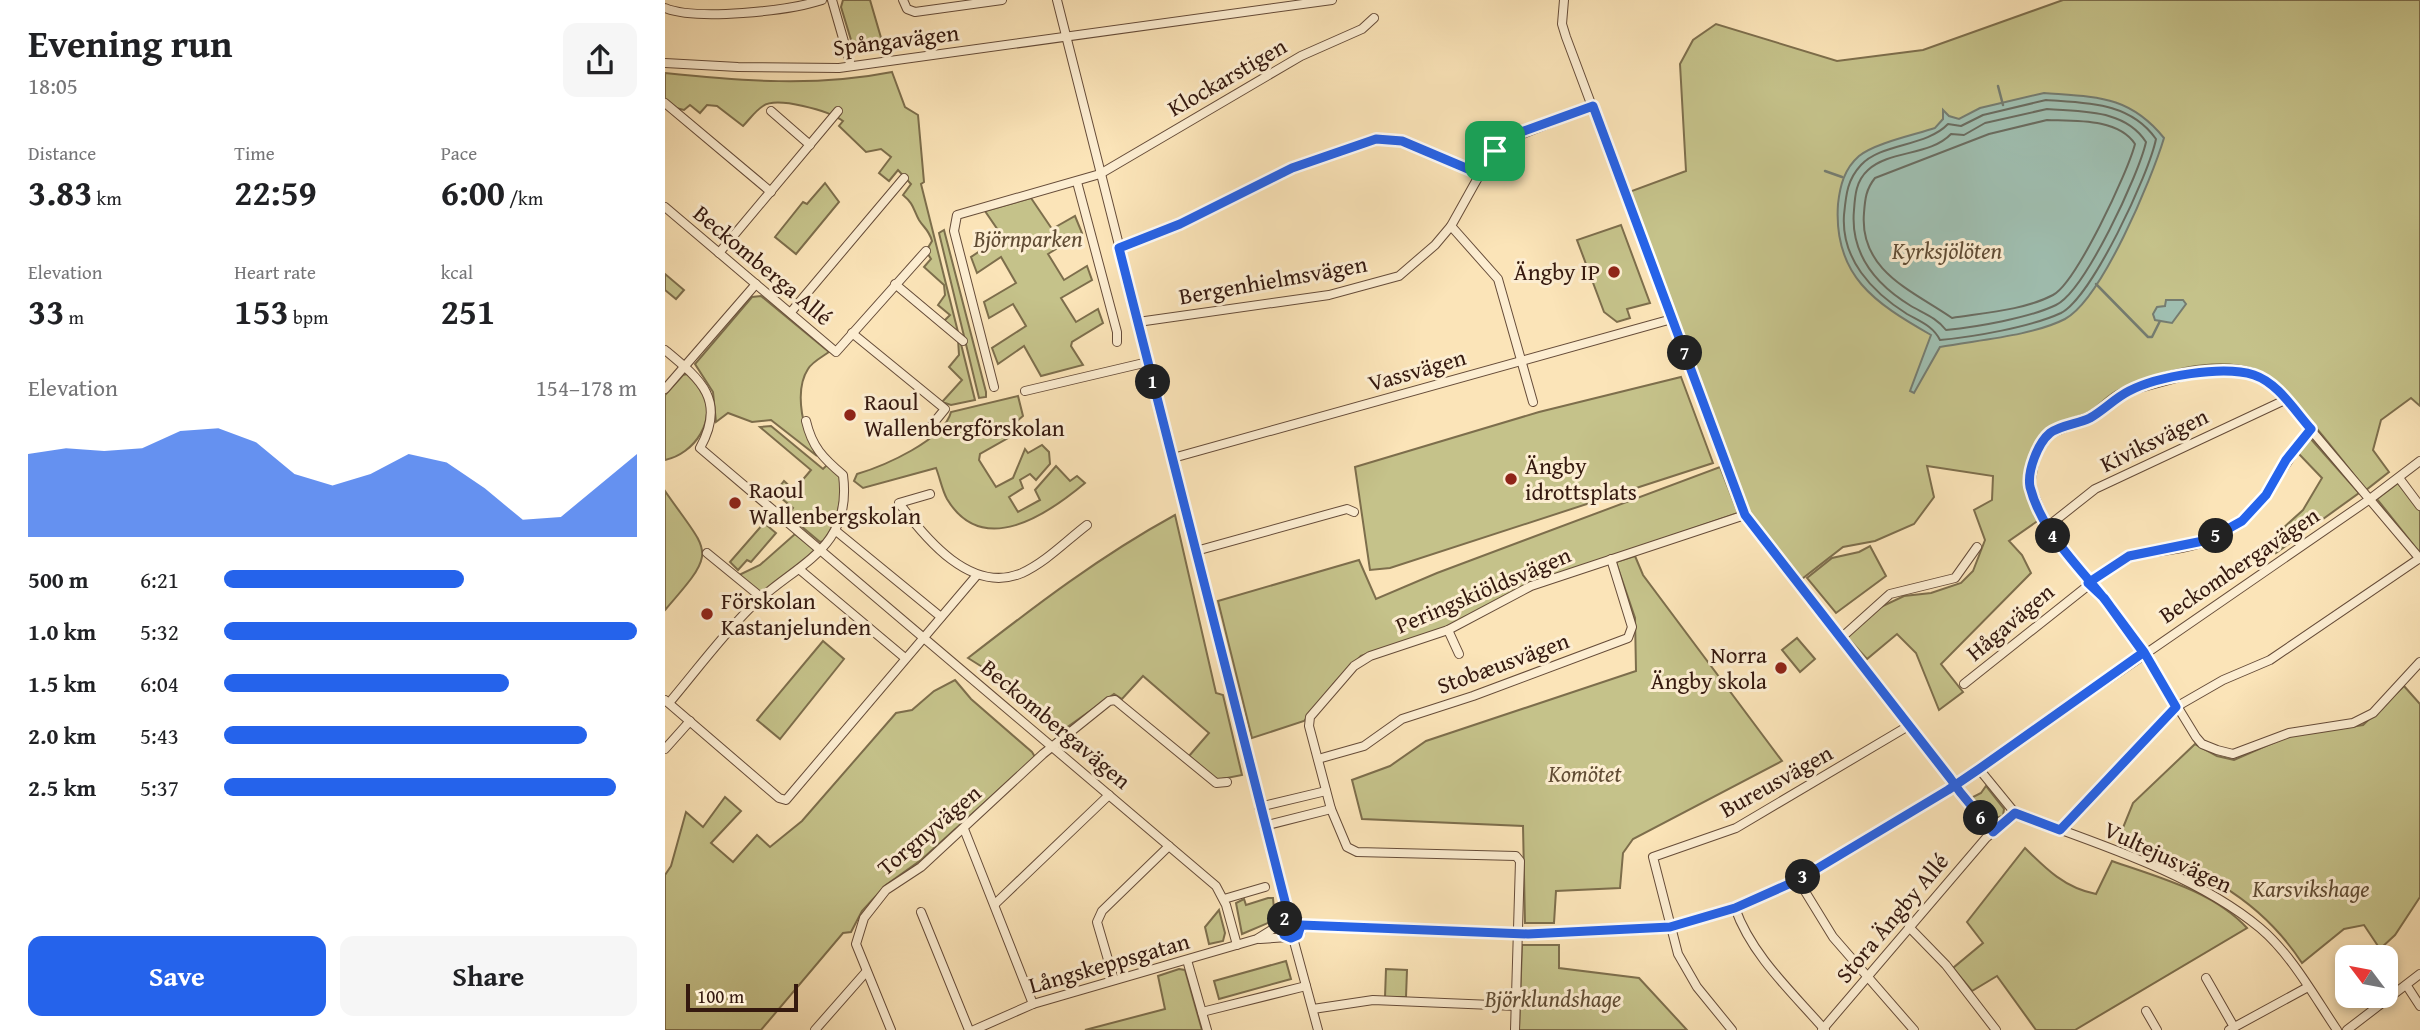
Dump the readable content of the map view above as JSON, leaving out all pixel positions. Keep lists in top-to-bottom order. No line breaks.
{"streets":{"street":["Spångavägen","Klockarstigen","Beckomberga Allé","Bergenhielmsvägen","Vassvägen","Kiviksvägen","Beckombergavägen","Peringskiöldsvägen","Hågavägen","Stobæusvägen","Bureusvägen","Torgnyvägen","Vultejusvägen","Stora Ängby Allé","Långskeppsgatan"]},"crossings":[["Beckombergavägen","Peringskiöldsvägen"],["Beckombergavägen","Bureusvägen"],["Beckombergavägen","Torgnyvägen"],["Beckombergavägen","Långskeppsgatan"],["Peringskiöldsvägen","Stobæusvägen"],["Vultejusvägen","Stora Ängby Allé"]],"parks":["Björnparken","Kyrksjölöten","Komötet","Karsvikshage","Björklundshage"],"places":["Ängby IP","Raoul Wallenbergförskolan","Ängby idrottsplats","Raoul Wallenbergskolan","Förskolan Kastanjelunden","Norra Ängby skola"],"scale_bar":"100 m","north":"top left","page":{"heading":["Evening run","18:05"],"stats":[["Distance","3.83 km"],["Time","22:59"],["Pace","6:00 /km"],["Elevation","33 m"],["Heart rate","153 bpm"],["kcal","251"]],"pins":["7","1","4","5","6","3","2"],"chart":["Elevation","154–178 m"],"list":[{"name":"500 m","note":"6:21"},{"name":"1.0 km","note":"5:32"},{"name":"1.5 km","note":"6:04"},{"name":"2.0 km","note":"5:43"},{"name":"2.5 km","note":"5:37"}],"buttons":["Save","Share"],"scale":"100 m"}}
